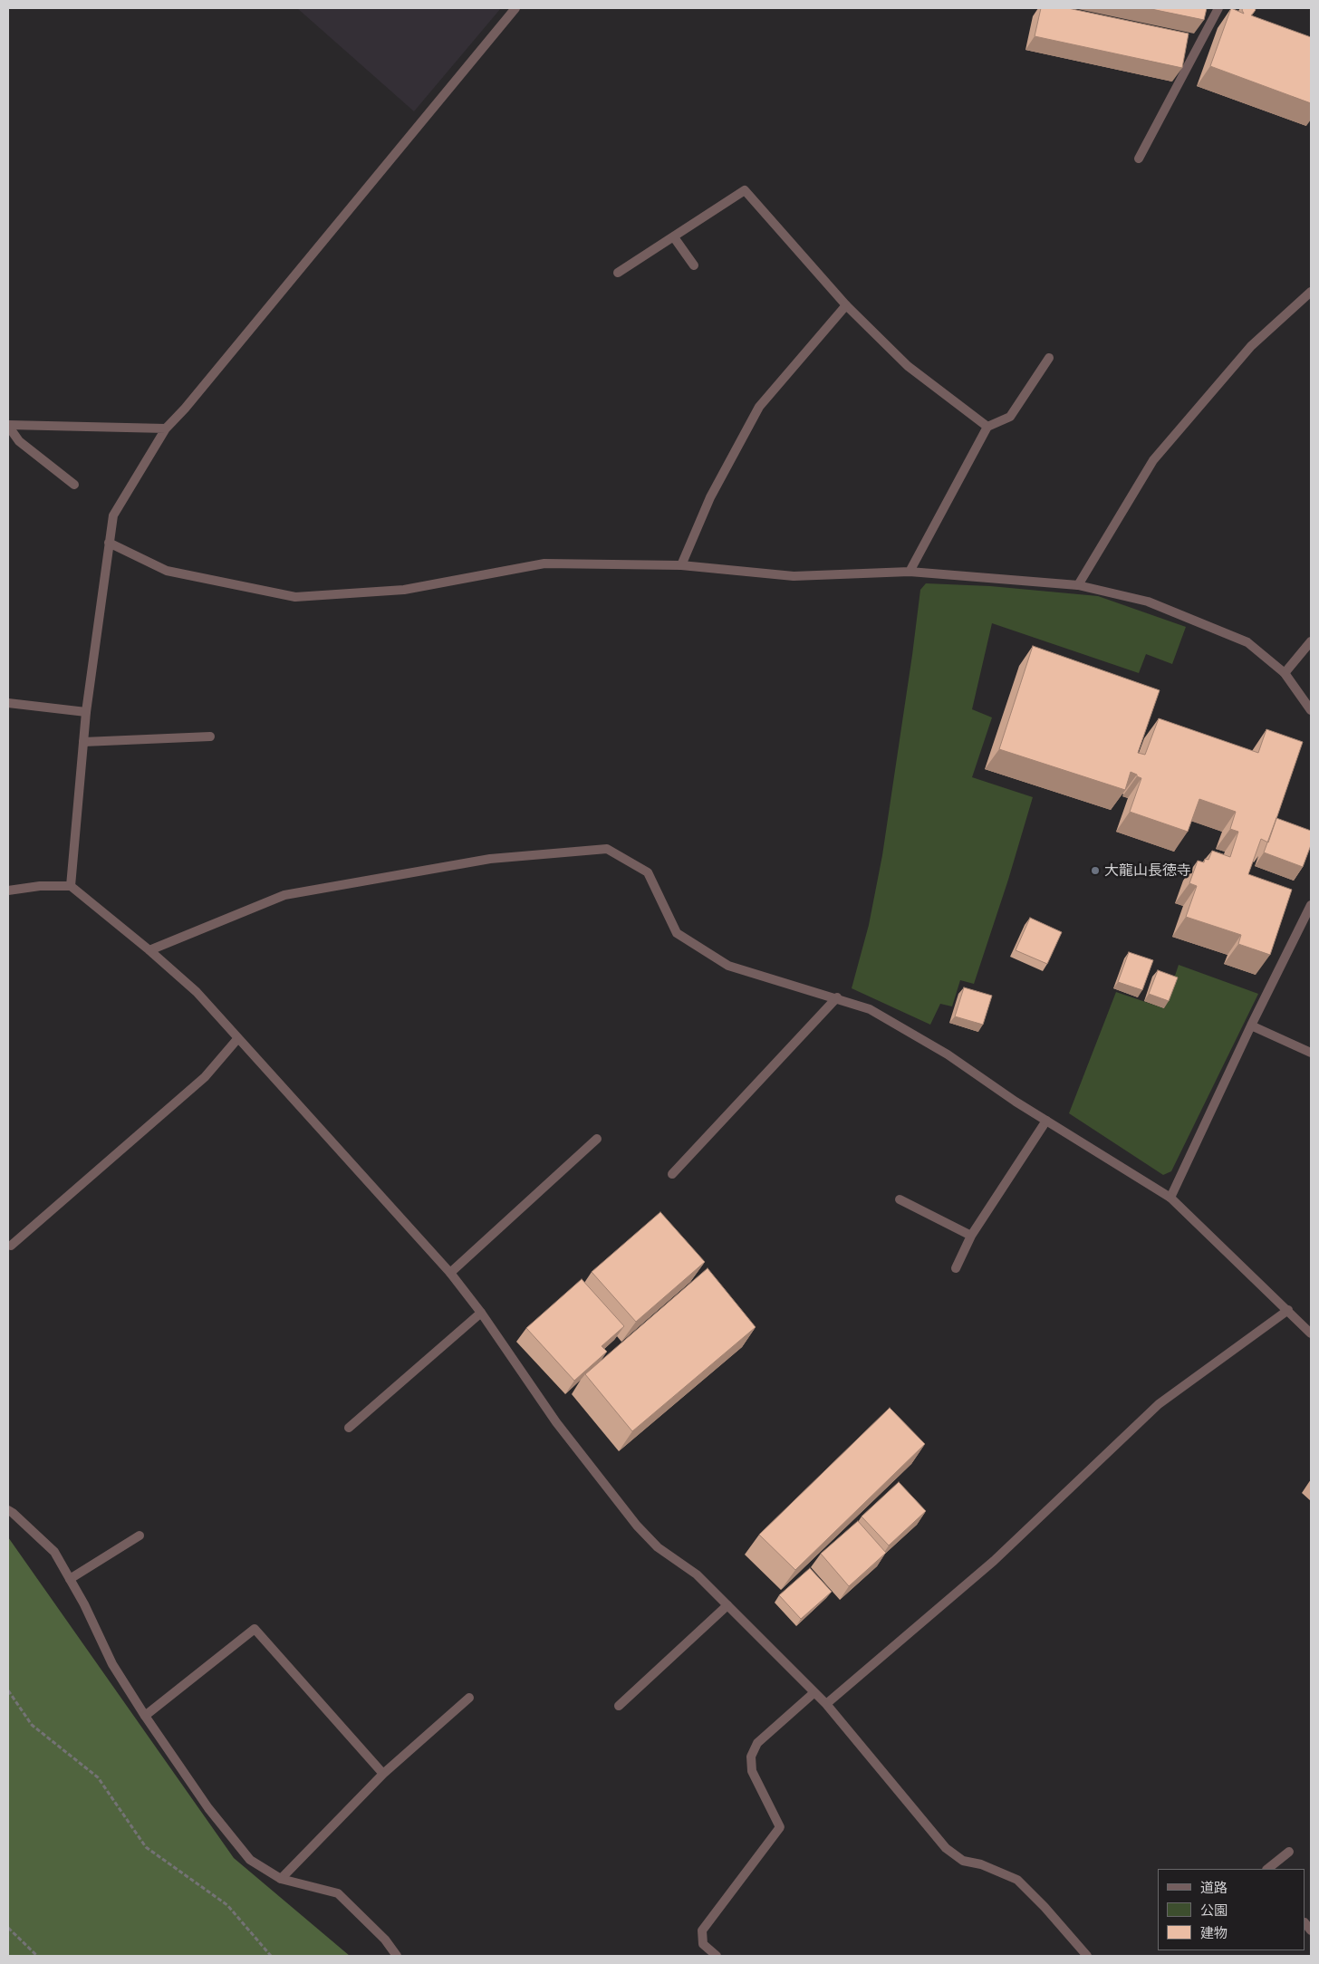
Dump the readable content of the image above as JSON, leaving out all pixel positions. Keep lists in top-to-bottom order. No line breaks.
{"places":["大龍山長徳寺"],"legend":["道路","公園","建物"]}
